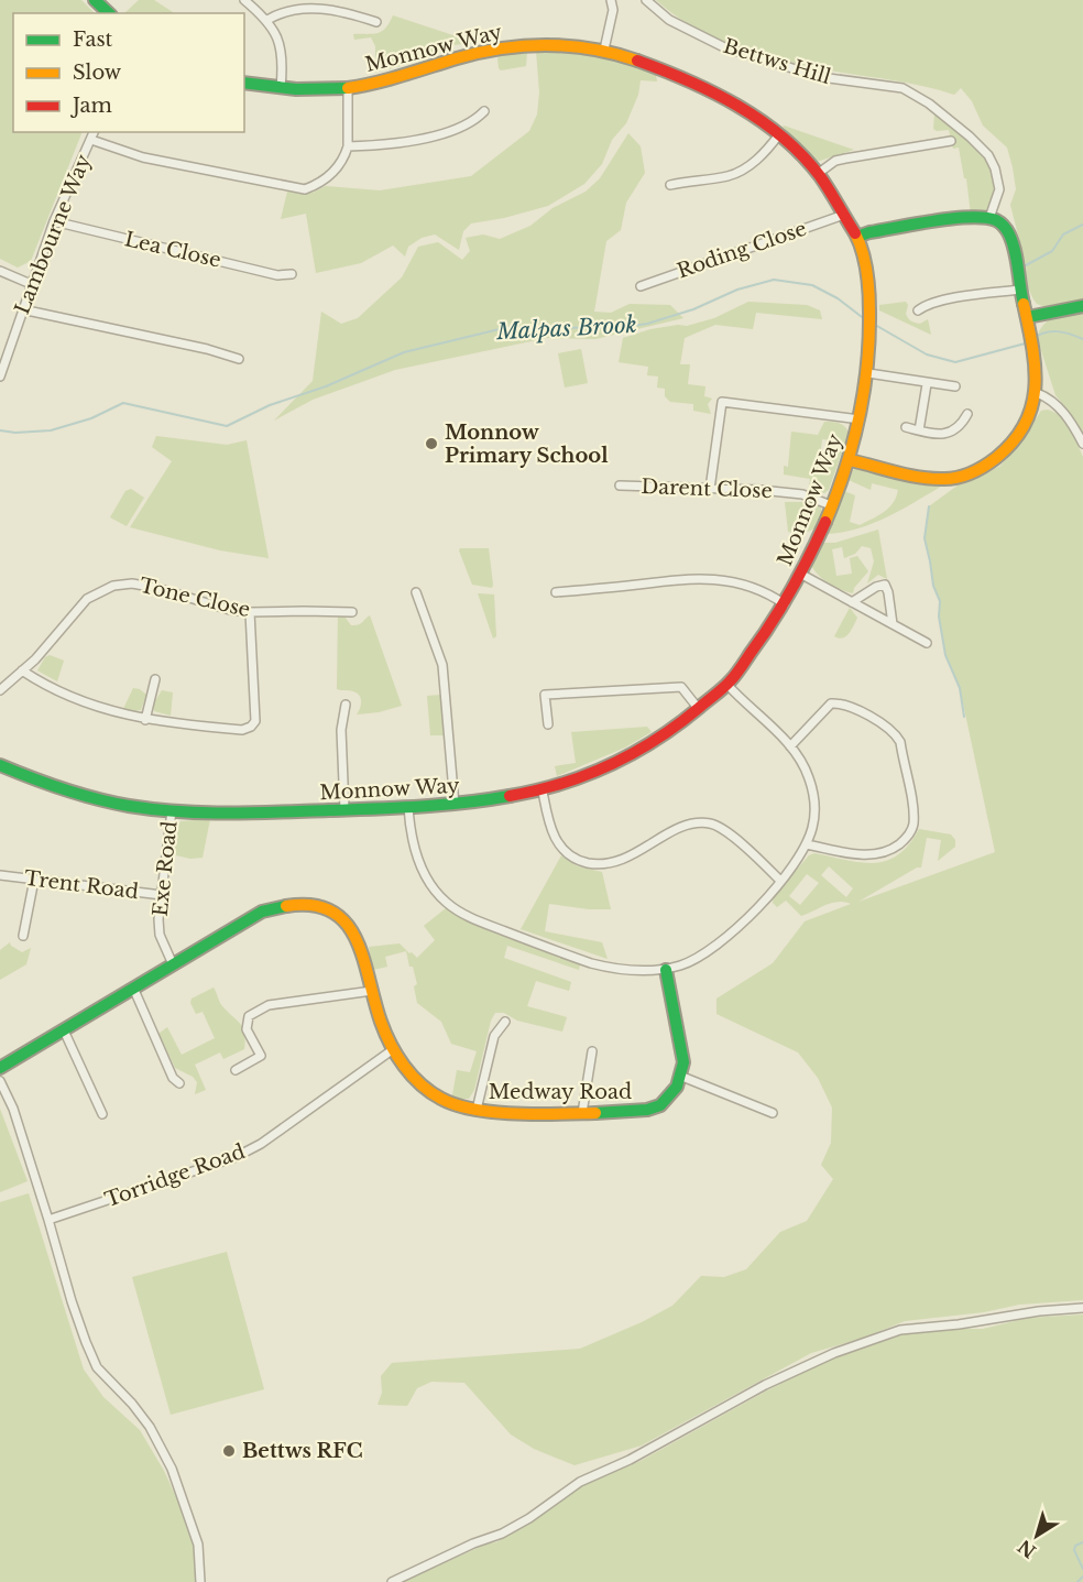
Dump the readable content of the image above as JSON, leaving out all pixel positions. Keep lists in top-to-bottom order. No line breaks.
{"streets":{"street":["Monnow Way","Bettws Hill","Lambourne Way","Lea Close","Roding Close","Darent Close","Tone Close","Exe Road","Trent Road","Medway Road","Torridge Road"]},"crossings":[["Monnow Way","Roding Close"],["Monnow Way","Darent Close"],["Monnow Way","Exe Road"],["Lambourne Way","Lea Close"],["Exe Road","Trent Road"],["Exe Road","Medway Road"],["Medway Road","Torridge Road"]],"water":["Malpas Brook"],"places":["Monnow Primary School","Bettws RFC"],"legend":["Fast","Slow","Jam"],"north":"bottom left"}
